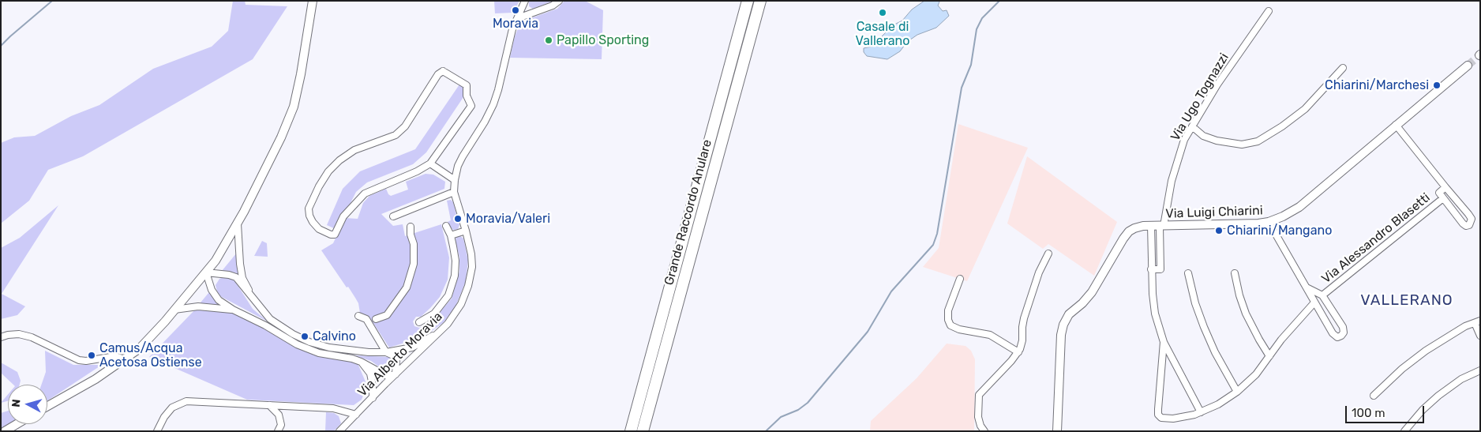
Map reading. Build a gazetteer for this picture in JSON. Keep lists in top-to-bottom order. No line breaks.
{"streets":{"highway":["Grande Raccordo Anulare"],"street":["Via Ugo Tognazzi","Via Luigi Chiarini","Via Alessandro Blasetti","Via Alberto Moravia"]},"crossings":[["Via Ugo Tognazzi","Via Luigi Chiarini"]],"districts":["VALLERANO"],"places":["Moravia","Casale di Vallerano","Papillo Sporting","Chiarini/Marchesi","Moravia/Valeri","Chiarini/Mangano","Calvino","Camus/Acqua Acetosa Ostiense"],"scale_bar":"100 m","north":"left"}
